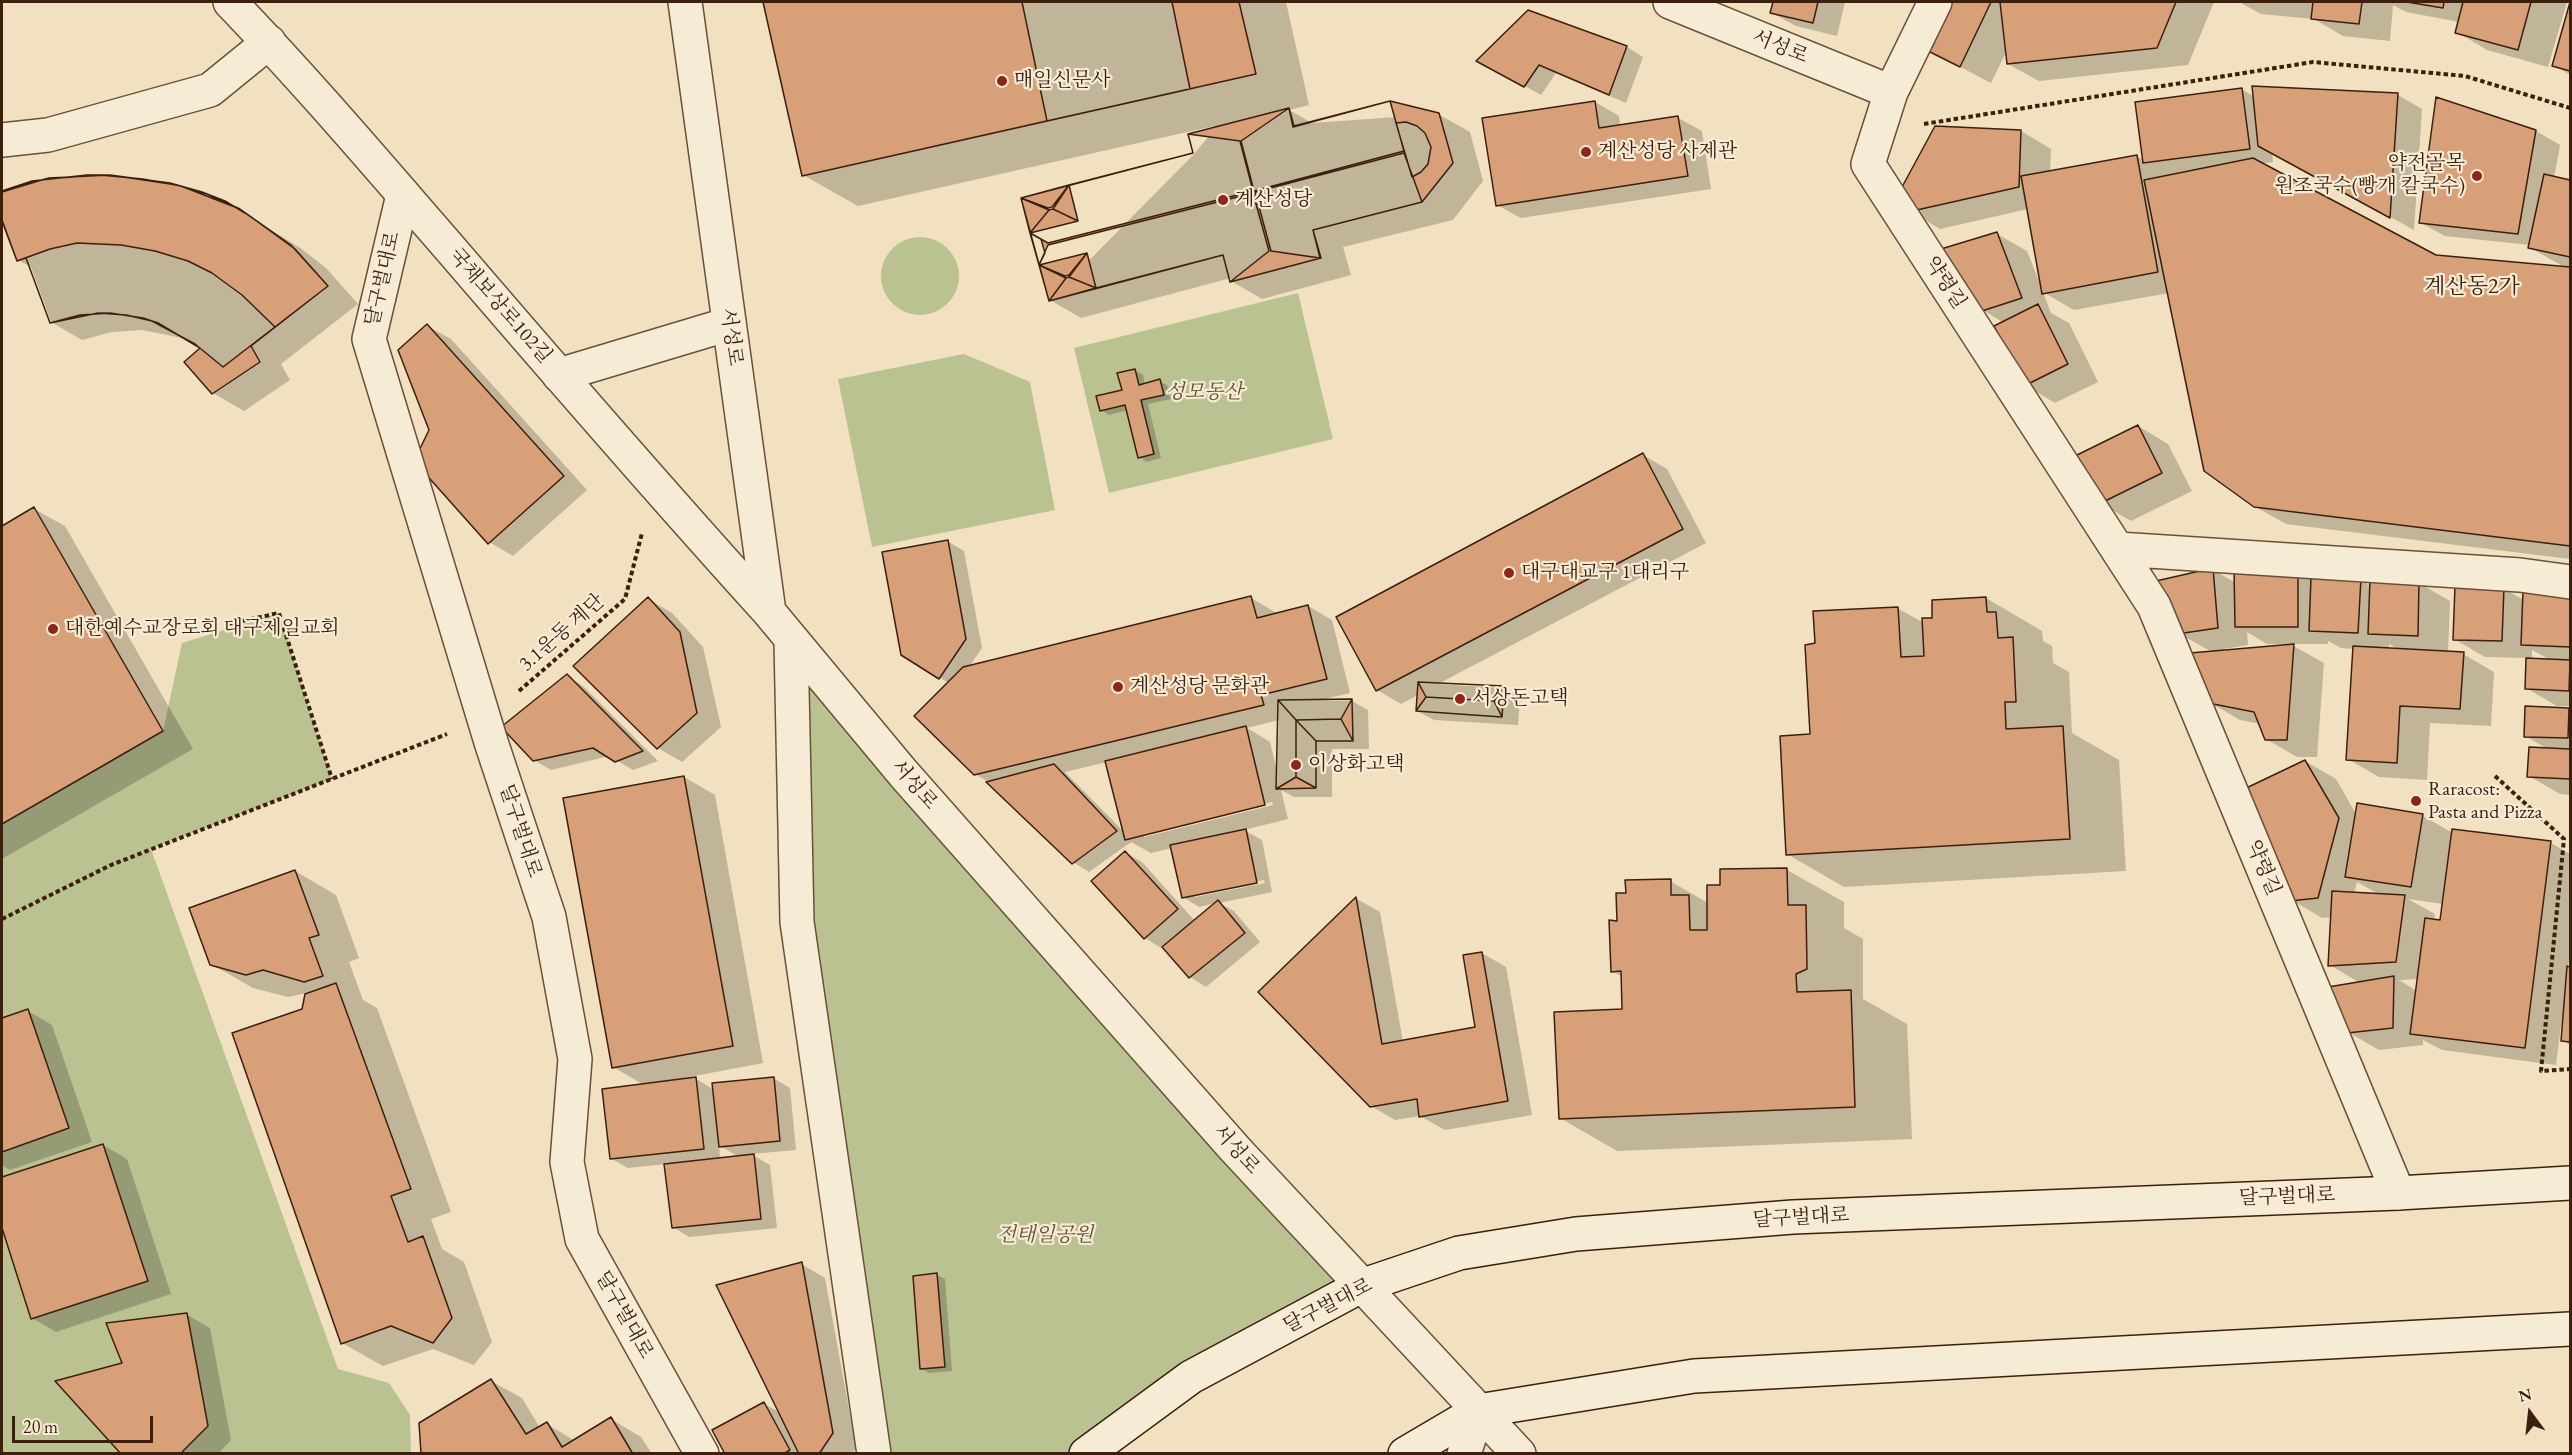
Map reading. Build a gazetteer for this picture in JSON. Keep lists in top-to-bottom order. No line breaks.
{"streets":{"street":["서성로","달구벌대로","약령길","국채보상로102길"],"path":["3.1운동 계단"]},"crossings":[["서성로","달구벌대로"],["서성로","약령길"],["서성로","국채보상로102길"],["달구벌대로","약령길"],["달구벌대로","국채보상로102길"],["달구벌대로","3.1운동 계단"],["국채보상로102길","3.1운동 계단"]],"districts":["계산동2가"],"parks":["성모동산","전태일공원"],"places":["매일신문사","계산성당 사제관","약전골목 원조국수(빵개 칼국수)","계산성당","대구대교구 1대리구","대한예수교장로회 대구제일교회","계산성당 문화관","서상돈고택","이상화고택","Raracost: Pasta and Pizza"],"scale_bar":"20 m","north":"top"}
